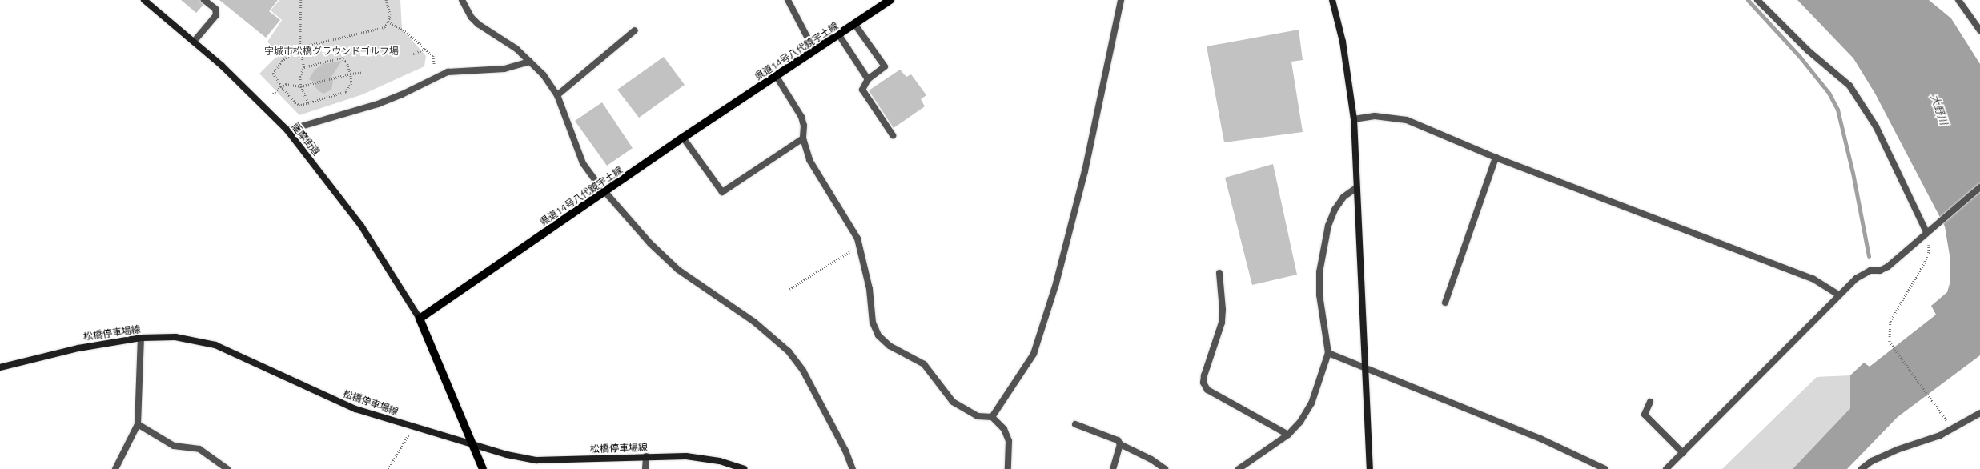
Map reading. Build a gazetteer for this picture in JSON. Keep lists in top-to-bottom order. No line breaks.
{"streets":{"main road":["県道14号八代鏡宇土線"],"street":["薩摩街道","松橋停車場線"]},"crossings":[["県道14号八代鏡宇土線","薩摩街道"]],"water":["大野川"],"parks":["宇城市松橋グラウンドゴルフ場"]}
